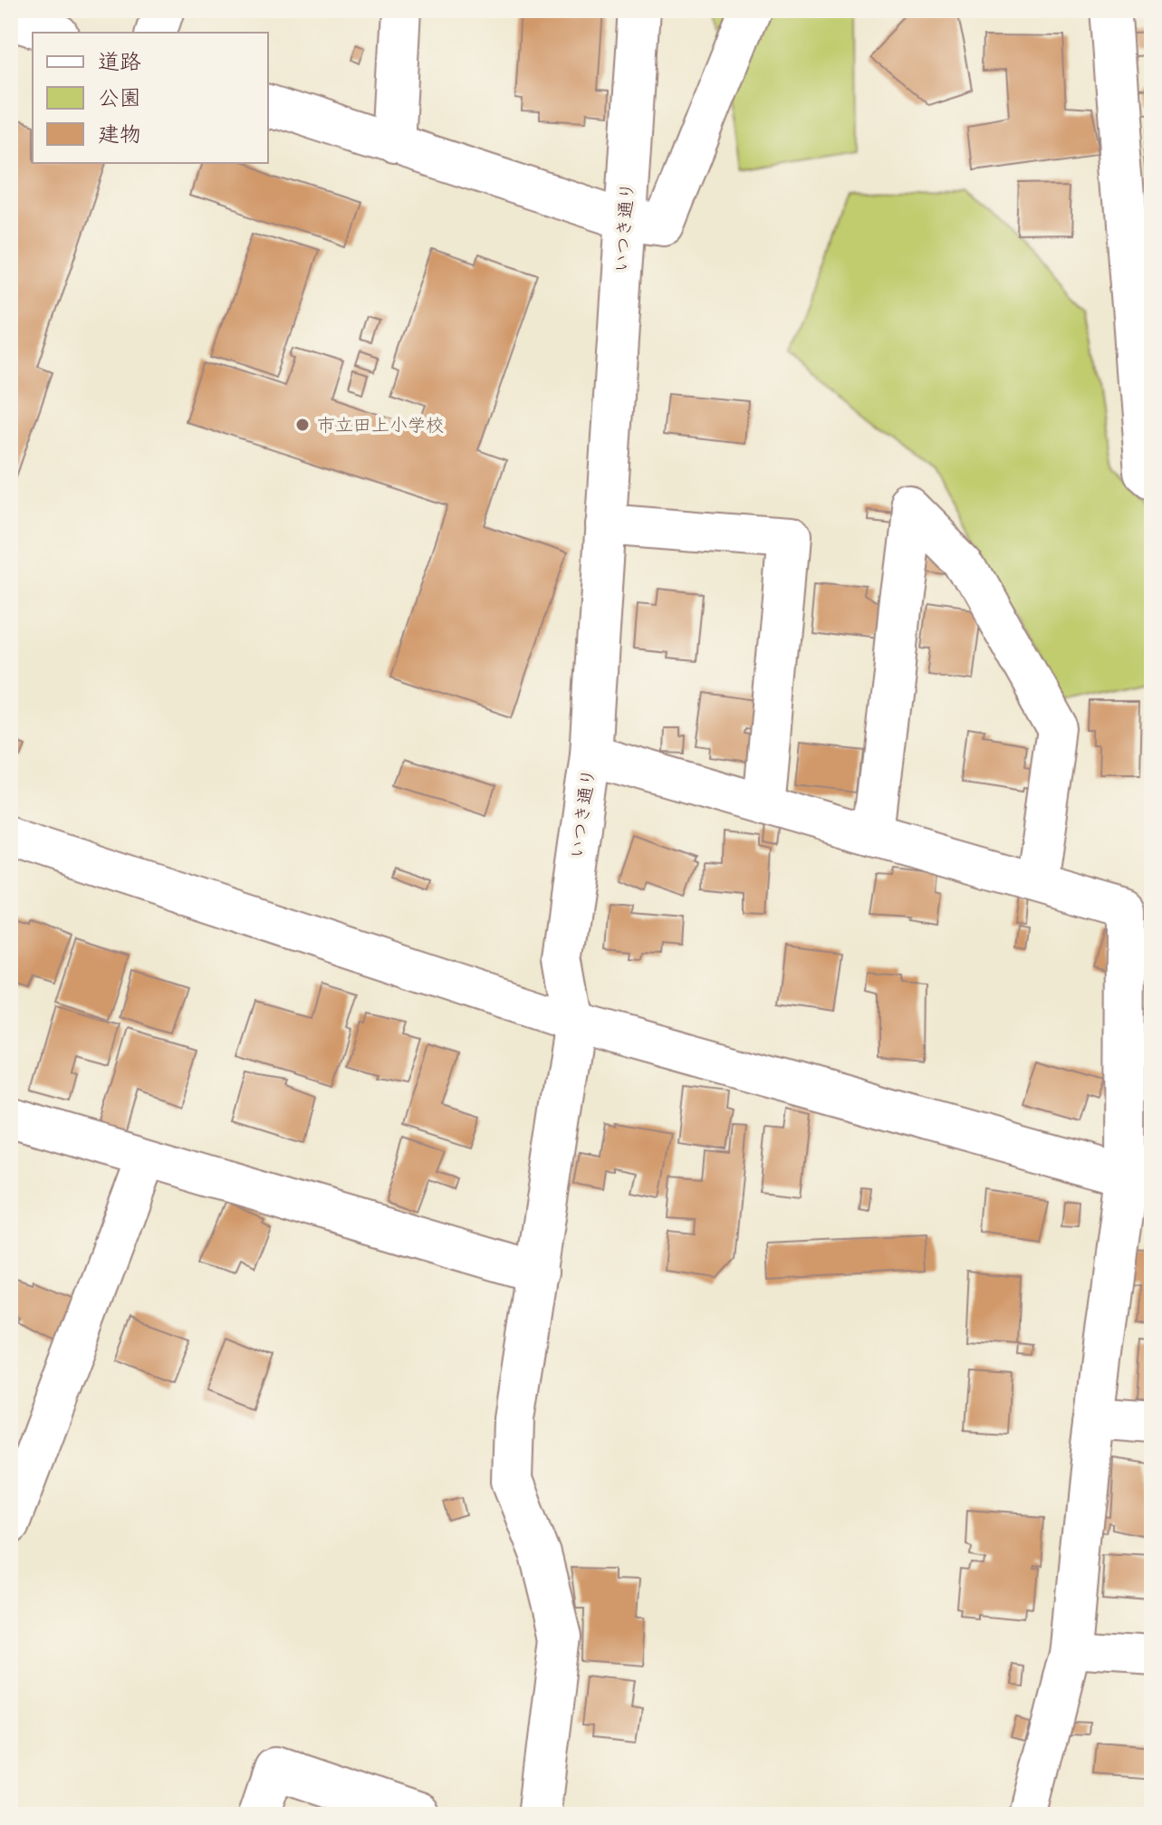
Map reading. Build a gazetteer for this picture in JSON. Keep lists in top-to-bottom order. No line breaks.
{"streets":{"street":["いつき通り"]},"places":["市立田上小学校"],"legend":["道路","公園","建物"]}
